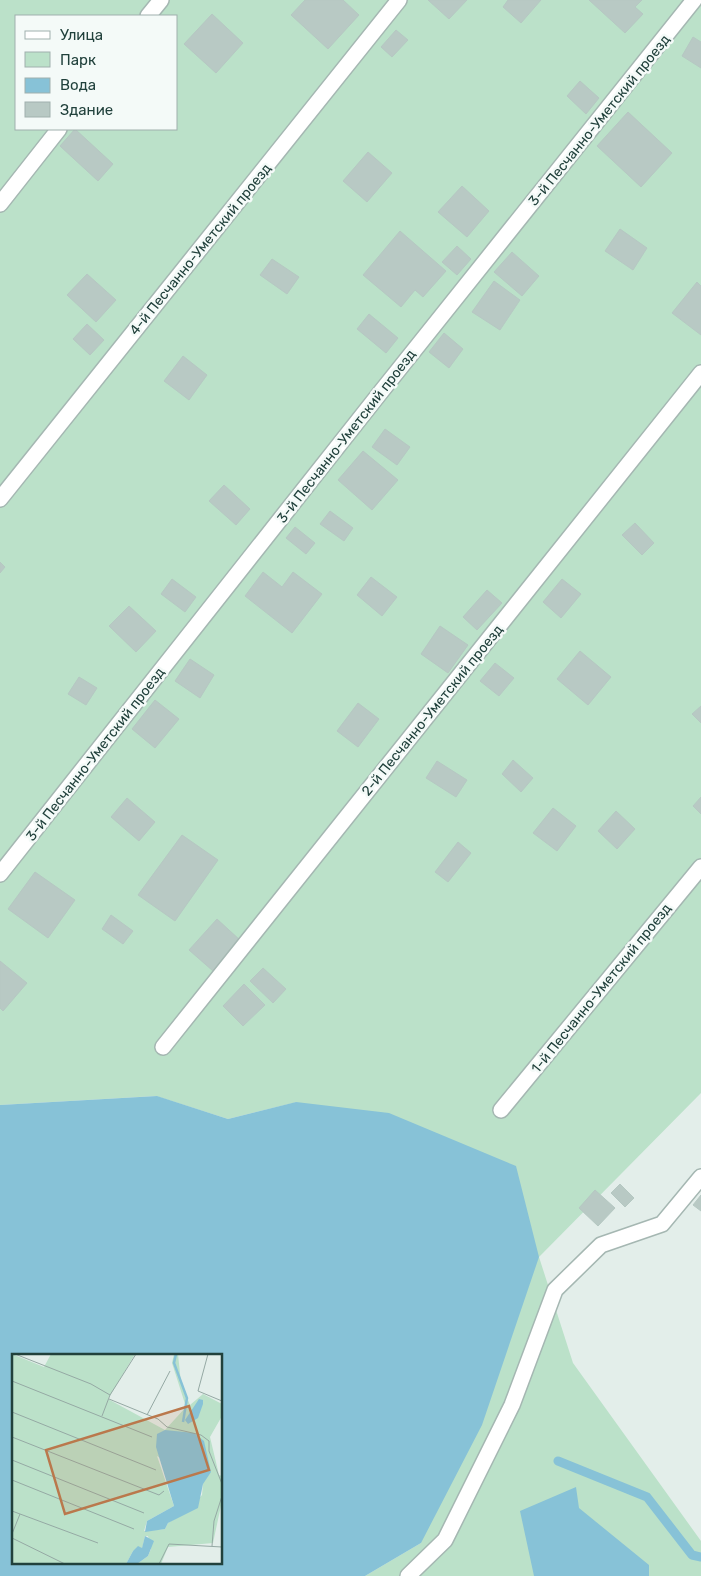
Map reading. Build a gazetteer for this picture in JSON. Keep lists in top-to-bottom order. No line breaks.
{"streets":{"street":["3-й Песчанно-Уметский проезд","4-й Песчанно-Уметский проезд","2-й Песчанно-Уметский проезд","1-й Песчанно-Уметский проезд"]},"legend":["Улица","Парк","Вода","Здание"]}
